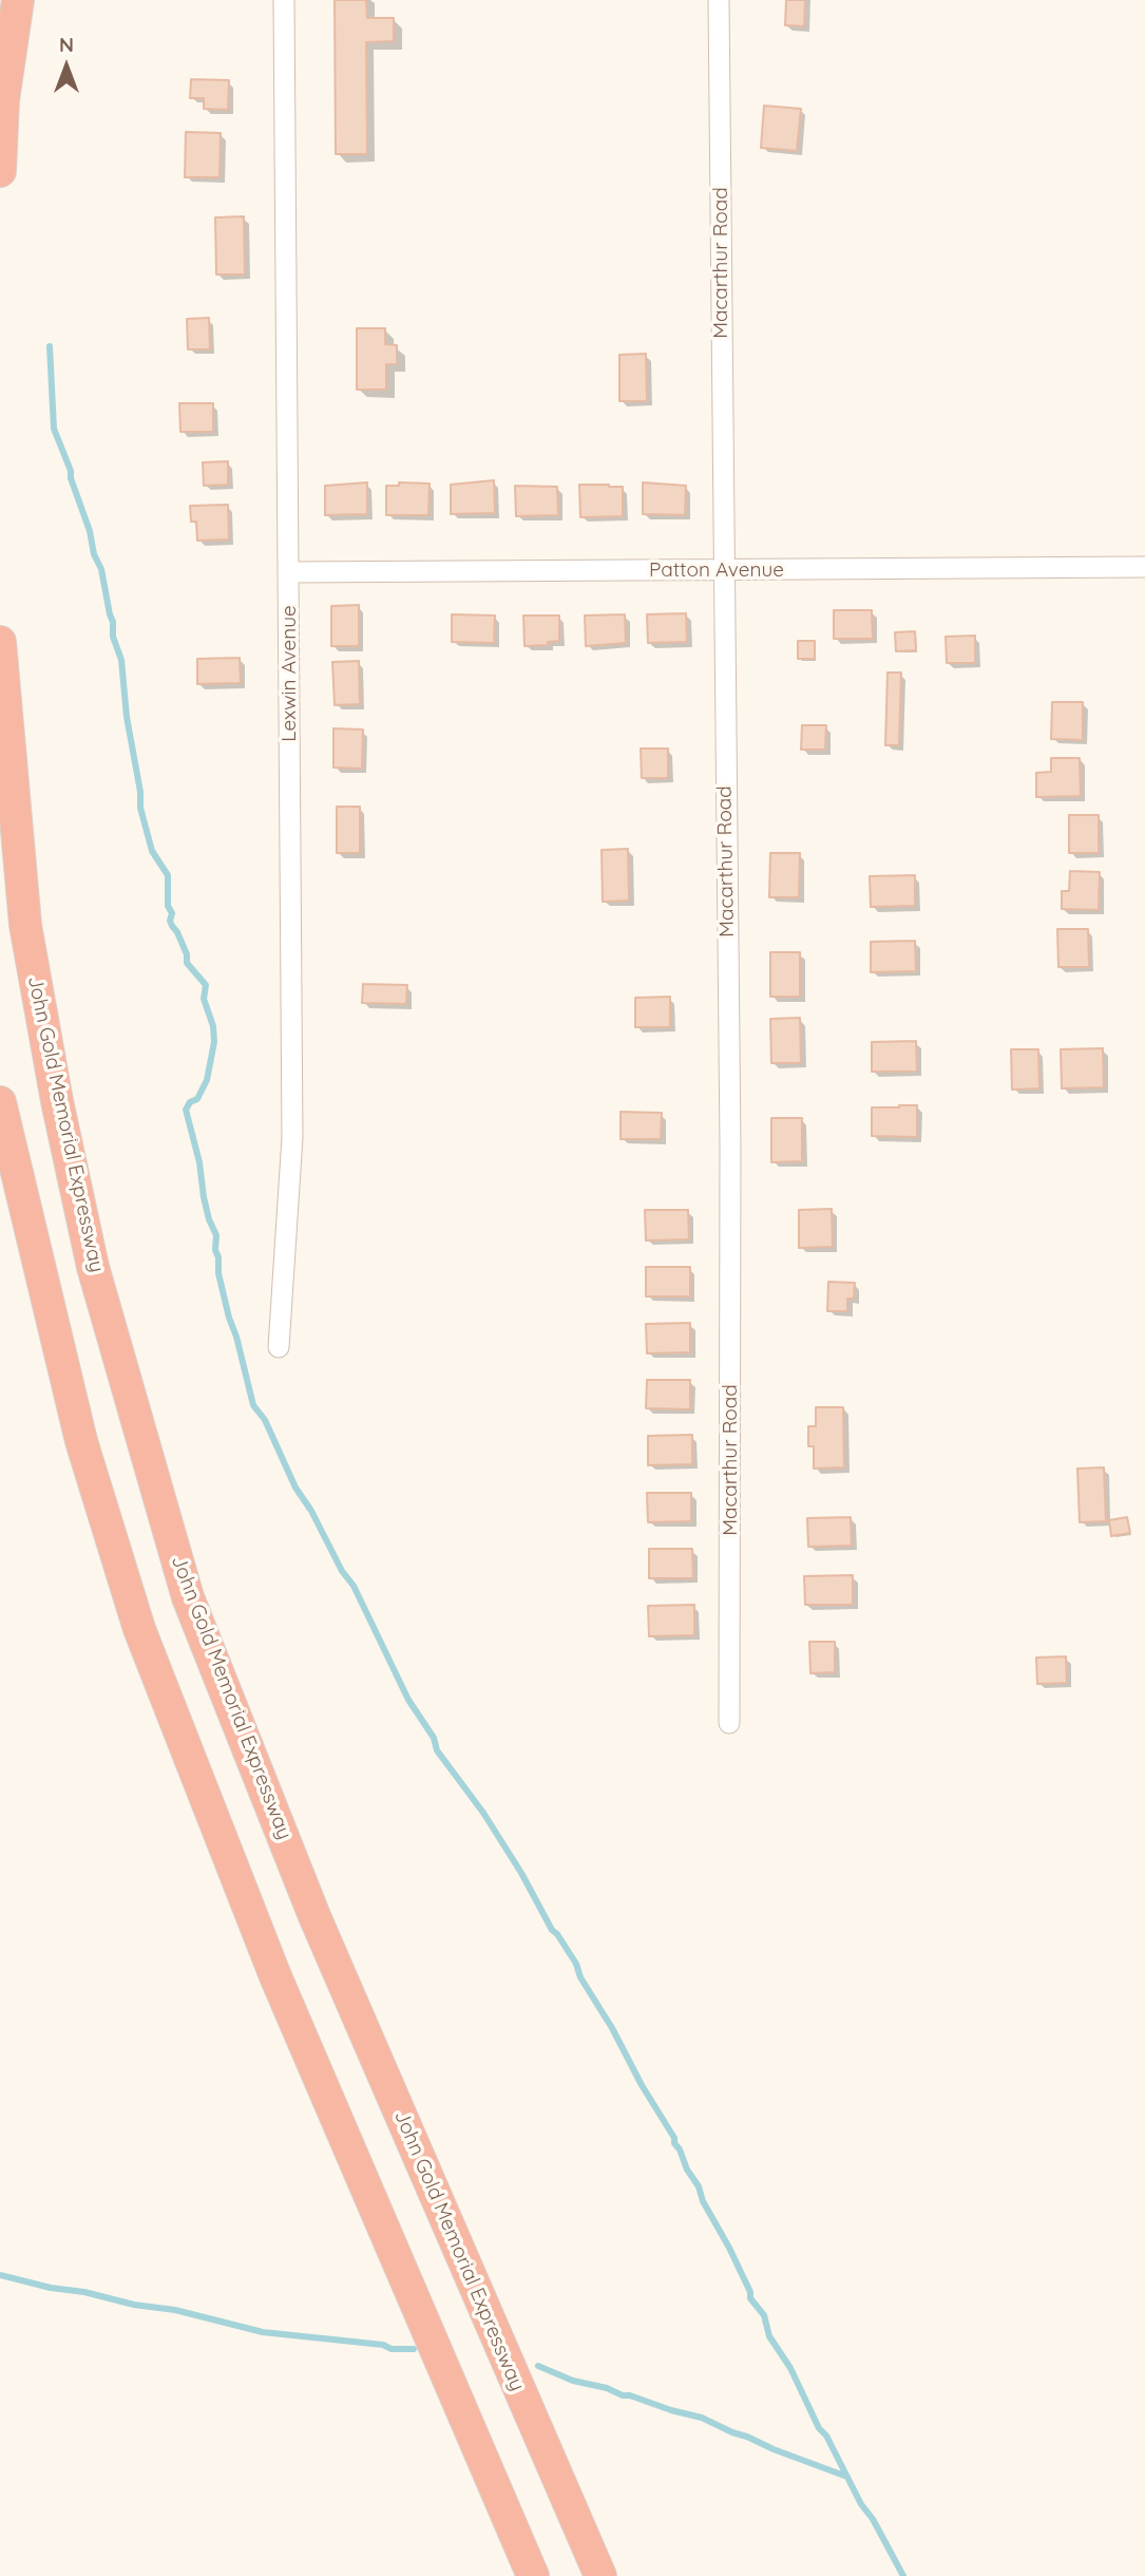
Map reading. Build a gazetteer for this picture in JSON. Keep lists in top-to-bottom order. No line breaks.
{"streets":{"highway":["John Gold Memorial Expressway"],"street":["Macarthur Road","Patton Avenue","Lexwin Avenue"]},"crossings":[["Macarthur Road","Patton Avenue"],["Patton Avenue","Lexwin Avenue"]],"north":"top"}
